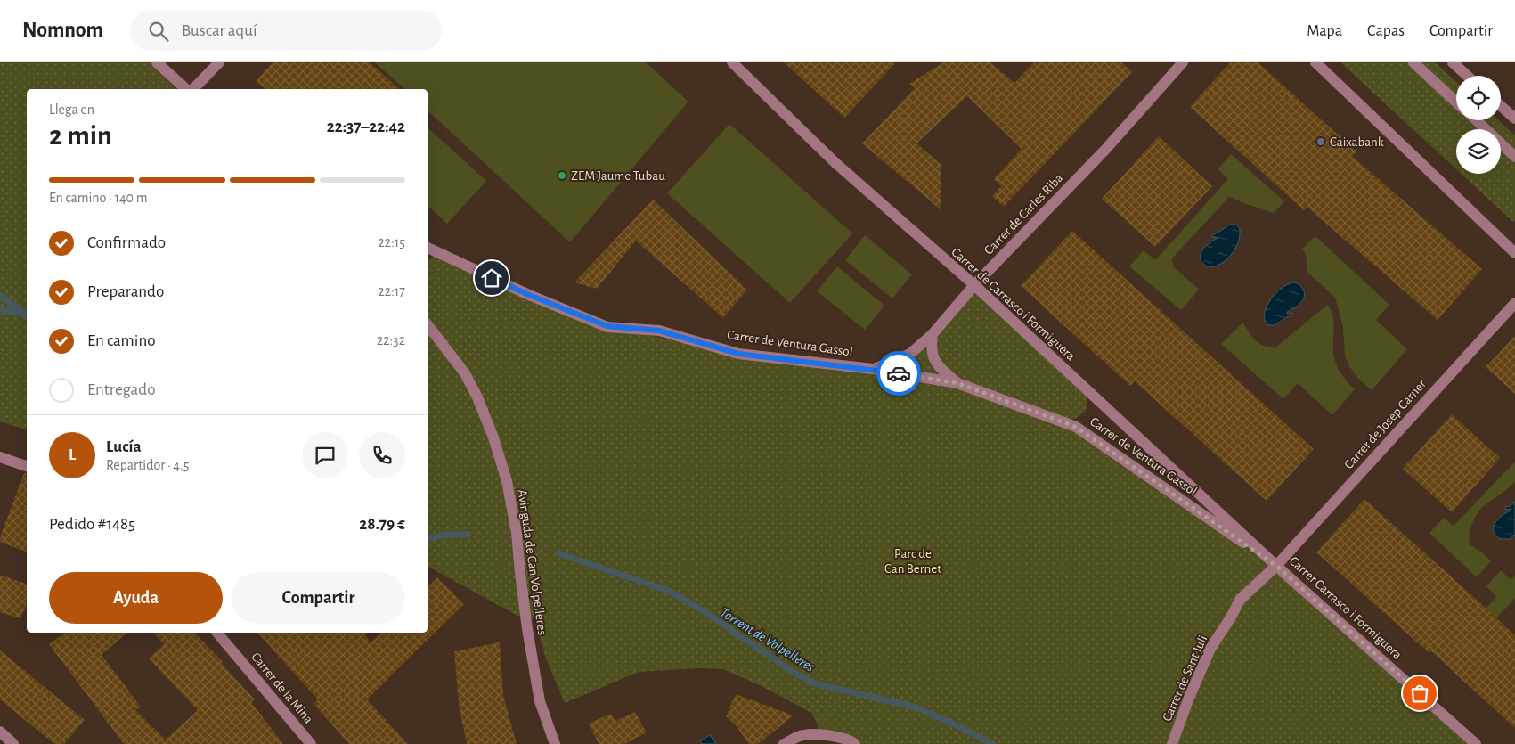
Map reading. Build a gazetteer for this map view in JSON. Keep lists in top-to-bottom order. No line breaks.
{"streets":{"street":["Carrer de Carles Riba","Carrer de Carrasco i Formiguera","Carrer de Ventura Gassol","Carrer de Josep Carner","Avinguda de Can Volpelleres","Carrer Carrasco i Formiguera","Carrer de Sant Juli","Carrer de la Mina"]},"crossings":[["Carrer de Carles Riba","Carrer de Carrasco i Formiguera"],["Carrer de Carles Riba","Carrer de Ventura Gassol"],["Carrer de Carrasco i Formiguera","Carrer de Ventura Gassol"],["Carrer de Carrasco i Formiguera","Carrer de Josep Carner"],["Carrer de Carrasco i Formiguera","Carrer Carrasco i Formiguera"],["Carrer de Carrasco i Formiguera","Carrer de Sant Juli"],["Carrer de Ventura Gassol","Carrer de Josep Carner"],["Carrer de Ventura Gassol","Carrer Carrasco i Formiguera"],["Carrer de Ventura Gassol","Carrer de Sant Juli"],["Carrer de Josep Carner","Carrer Carrasco i Formiguera"],["Carrer de Josep Carner","Carrer de Sant Juli"],["Carrer Carrasco i Formiguera","Carrer de Sant Juli"]],"water":["Torrent de Volpelleres"],"parks":["Parc de Can Bernet"],"places":["Caixabank","ZEM Jaume Tubau"],"page":{"header":"Nomnom","search":"Buscar aquí","nav":["Mapa","Capas","Compartir"],"heading":["2 min","Llega en","22:37–22:42"],"panel":["Lucía","Repartidor · 4.5","Pedido #1485","28.79 €"],"bar":"En camino · 140 m","list":[["Confirmado","22:15"],["Preparando","22:17"],["En camino","22:32"],"Entregado"],"round":"L","buttons":["Ayuda","Compartir"]}}
